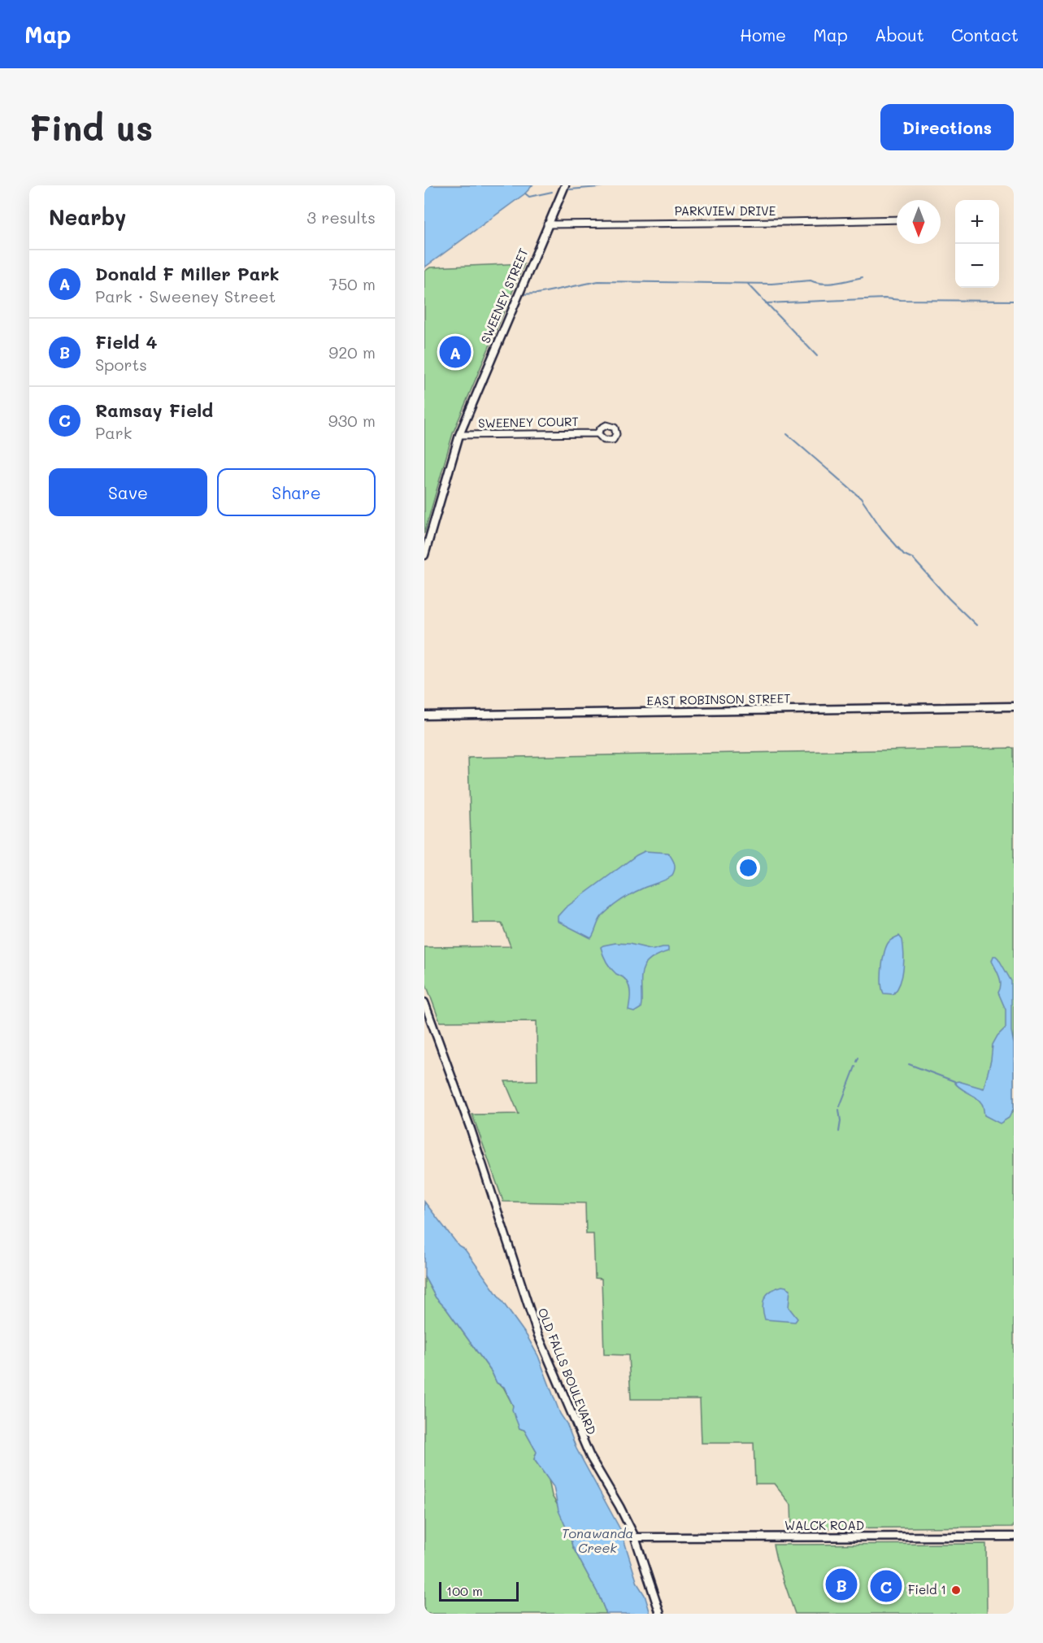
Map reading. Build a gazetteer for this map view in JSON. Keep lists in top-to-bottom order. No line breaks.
{"streets":{"street":["PARKVIEW DRIVE","SWEENEY STREET","SWEENEY COURT","EAST ROBINSON STREET","OLD FALLS BOULEVARD","WALCK ROAD"]},"crossings":[["PARKVIEW DRIVE","SWEENEY STREET"],["SWEENEY STREET","SWEENEY COURT"],["OLD FALLS BOULEVARD","WALCK ROAD"]],"water":["Tonawanda Creek"],"places":["Field 1"],"scale_bar":"100 m","north":"bottom","page":{"header":"Map","nav":["Home","Map","About","Contact"],"buttons":["Directions",["Save","Share"]],"title":"Find us","heading":["Nearby","3 results"],"map_buttons":["+","−"],"list":[{"mark":"A","name":"Donald F Miller Park","note":"Park · Sweeney Street","value":"750 m"},{"mark":"B","name":"Field 4","note":"Sports","value":"920 m"},{"mark":"C","name":"Ramsay Field","note":"Park","value":"930 m"}],"pins":["A","B","C"],"scale":"100 m"}}
